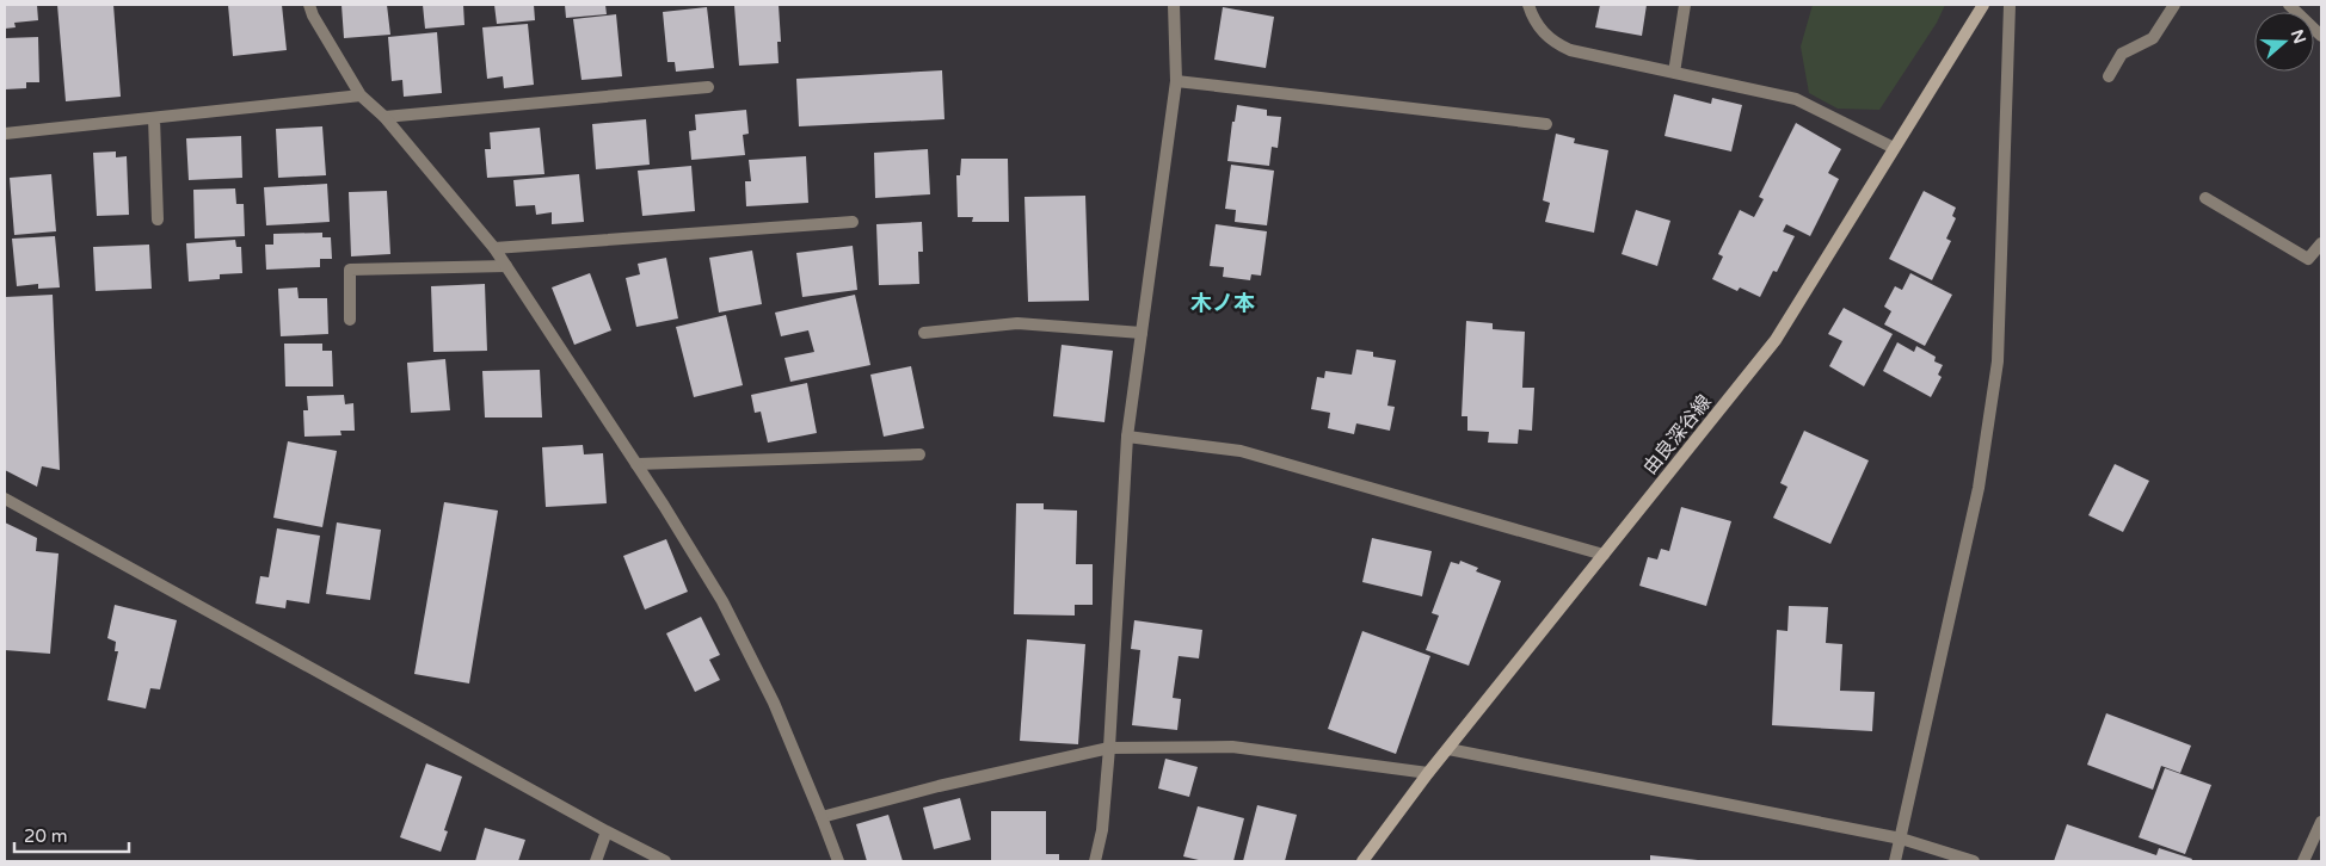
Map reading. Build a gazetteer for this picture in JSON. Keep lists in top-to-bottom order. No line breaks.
{"streets":{"main road":["由良深谷線"]},"districts":["木ノ本"],"scale_bar":"20 m","north":"right"}
